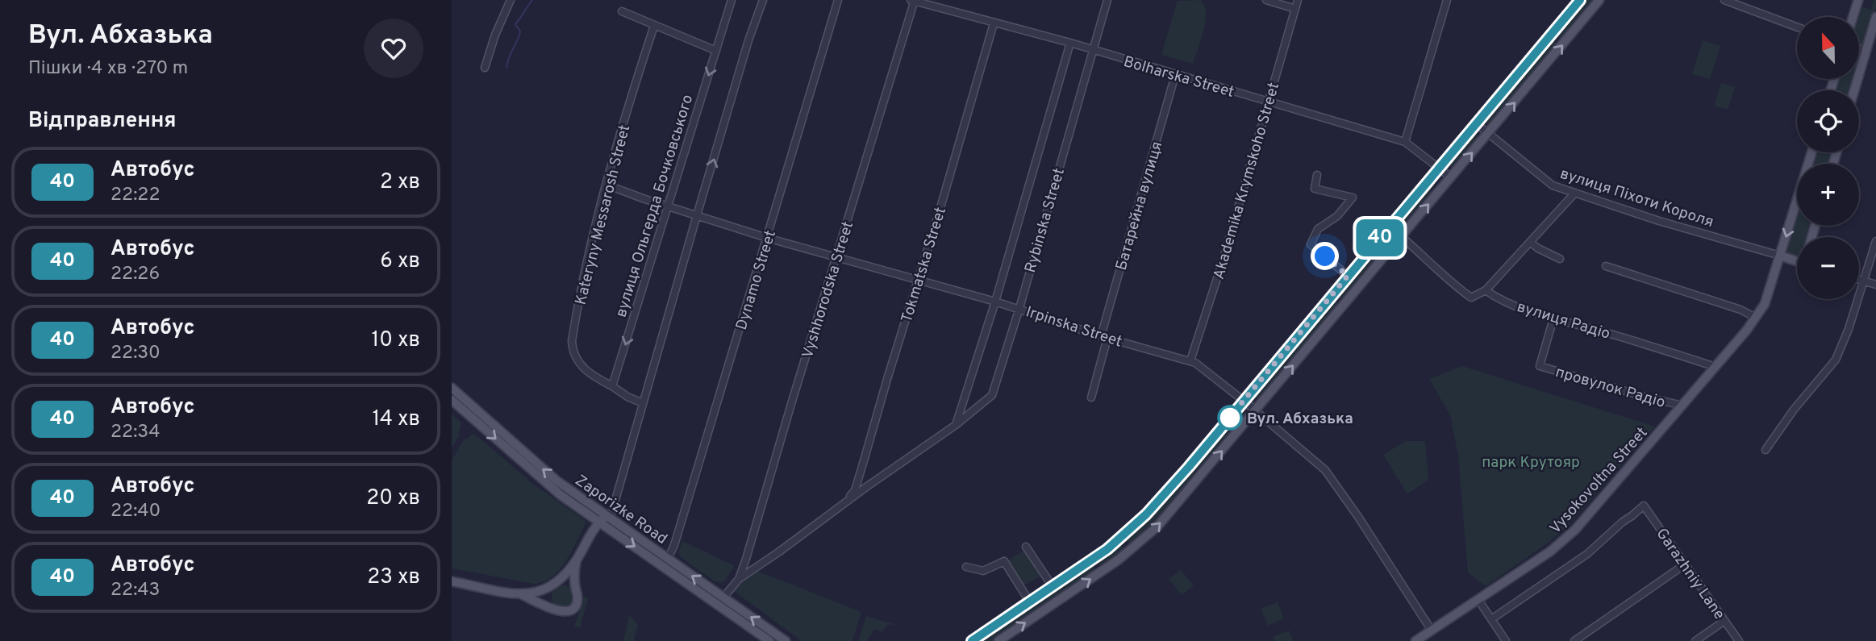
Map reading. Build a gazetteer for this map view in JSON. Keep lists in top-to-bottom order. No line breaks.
{"streets":{"main road":["вулиця Піхоти Короля","Vysokovoltna Street","Zaporizke Road"],"street":["Bolharska Street","Akademika Krymskoho Street","вулиця Ольгерда Бочковського","Батарейна вулиця","Kateryny Messarosh Street","Rybinska Street","Tokmatska Street","Dynamo Street","Vyshhorodska Street","вулиця Радіо","Irpinska Street","провулок Радіо","Garazhniy Lane"]},"crossings":[["Bolharska Street","Akademika Krymskoho Street"],["Bolharska Street","Батарейна вулиця"],["Bolharska Street","Rybinska Street"],["Bolharska Street","Tokmatska Street"],["Bolharska Street","Vyshhorodska Street"],["Akademika Krymskoho Street","Irpinska Street"],["вулиця Піхоти Короля","Vysokovoltna Street"],["вулиця Ольгерда Бочковського","Kateryny Messarosh Street"],["вулиця Ольгерда Бочковського","Irpinska Street"],["Батарейна вулиця","Irpinska Street"],["Kateryny Messarosh Street","Irpinska Street"],["Rybinska Street","Tokmatska Street"],["Rybinska Street","Vyshhorodska Street"],["Rybinska Street","Irpinska Street"],["Tokmatska Street","Irpinska Street"],["Dynamo Street","Irpinska Street"],["Dynamo Street","Zaporizke Road"],["Vyshhorodska Street","Irpinska Street"],["вулиця Радіо","провулок Радіо"],["вулиця Радіо","Vysokovoltna Street"],["Irpinska Street","Vysokovoltna Street"],["провулок Радіо","Vysokovoltna Street"]],"parks":["парк Крутояр"],"places":["Вул. Абхазька"],"lines":["bus line 40"],"north":"top","page":{"heading":[["Вул. Абхазька","Пішки · 4 хв · 270 m"],"Відправлення"],"on_map":"40","map_buttons":["+","−"],"list":[{"mark":"40","name":"Автобус","note":"22:22","value":"2 хв"},{"mark":"40","name":"Автобус","note":"22:26","value":"6 хв"},{"mark":"40","name":"Автобус","note":"22:30","value":"10 хв"},{"mark":"40","name":"Автобус","note":"22:34","value":"14 хв"},{"mark":"40","name":"Автобус","note":"22:40","value":"20 хв"},{"mark":"40","name":"Автобус","note":"22:43","value":"23 хв"}]}}
